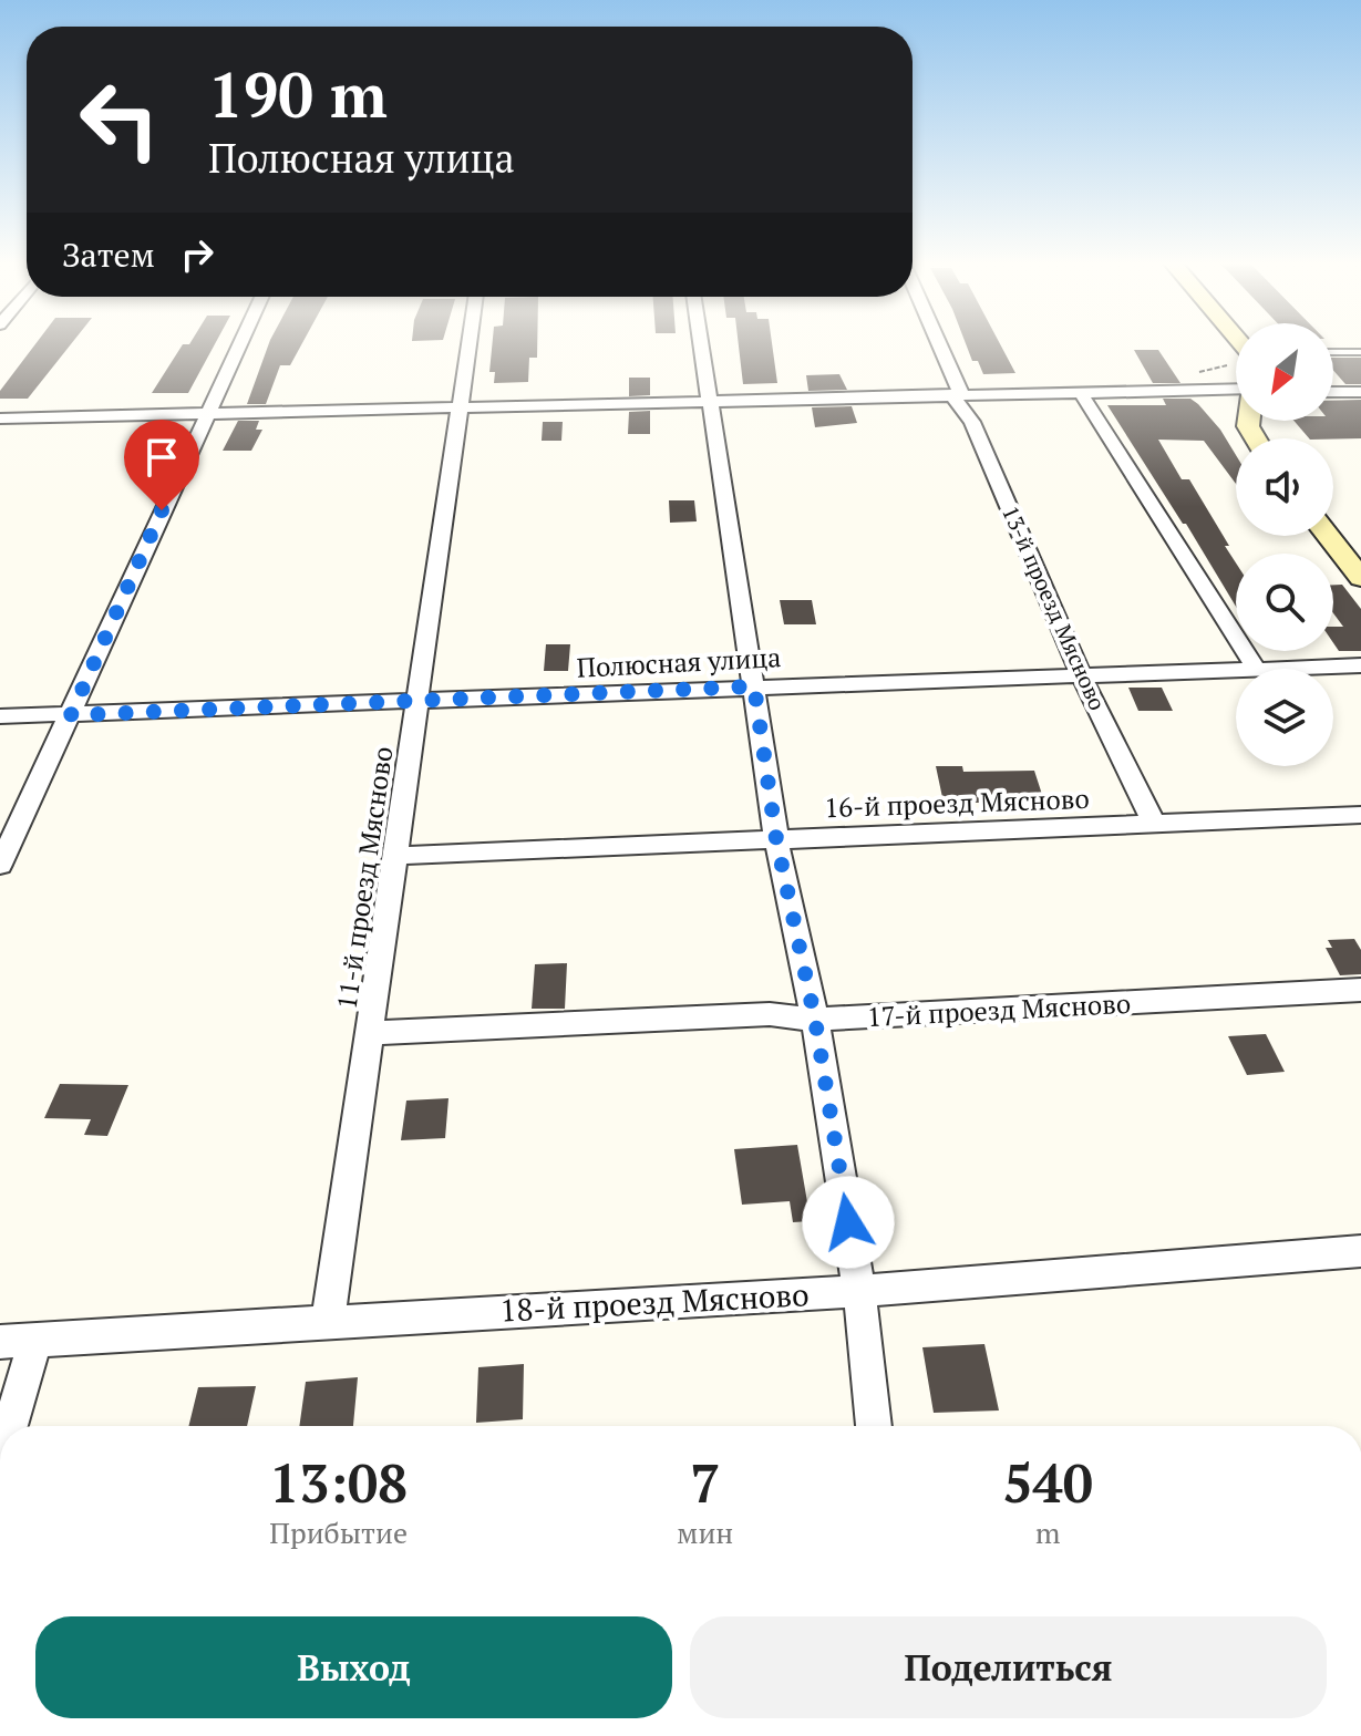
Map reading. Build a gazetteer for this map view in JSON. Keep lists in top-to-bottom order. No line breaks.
{"streets":{"street":["13-й проезд Мясново","Полюсная улица","16-й проезд Мясново","11-й проезд Мясново","17-й проезд Мясново","18-й проезд Мясново"]},"crossings":[["13-й проезд Мясново","Полюсная улица"],["13-й проезд Мясново","16-й проезд Мясново"],["Полюсная улица","11-й проезд Мясново"],["16-й проезд Мясново","11-й проезд Мясново"],["11-й проезд Мясново","17-й проезд Мясново"],["11-й проезд Мясново","18-й проезд Мясново"]],"north":"bottom left","page":{"turn":["190 m","Полюсная улица"],"then":"Затем","eta":["13:08","Прибытие","7","мин","540","m"],"buttons":["Выход","Поделиться"]}}
